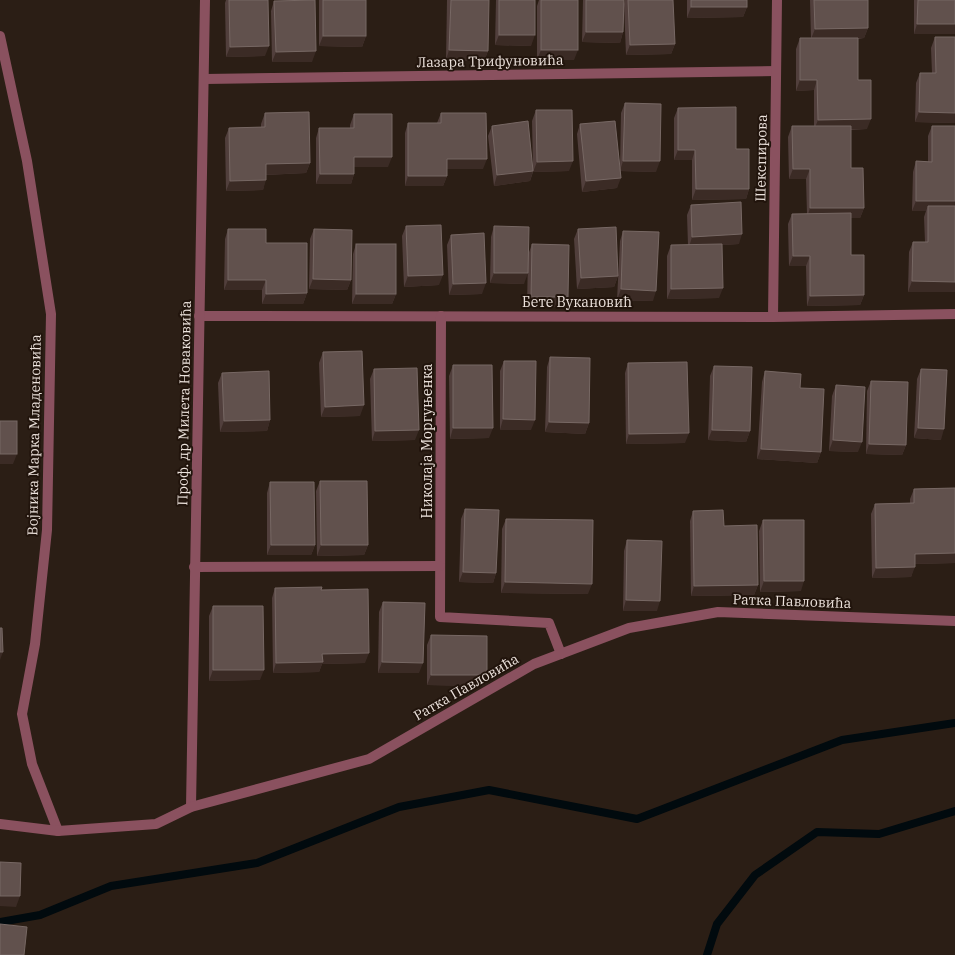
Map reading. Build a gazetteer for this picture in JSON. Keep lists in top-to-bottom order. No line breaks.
{"streets":{"street":["Лазара Трифуновића","Шекспирова","Бете Вукановић","Проф. др Милета Новаковића","Војника Марка Младеновића","Николаја Моргуњенка","Ратка Павловића"]},"crossings":[["Лазара Трифуновића","Шекспирова"],["Лазара Трифуновића","Проф. др Милета Новаковића"],["Шекспирова","Бете Вукановић"],["Бете Вукановић","Проф. др Милета Новаковића"],["Бете Вукановић","Николаја Моргуњенка"],["Проф. др Милета Новаковића","Ратка Павловића"],["Војника Марка Младеновића","Ратка Павловића"],["Николаја Моргуњенка","Ратка Павловића"]]}
